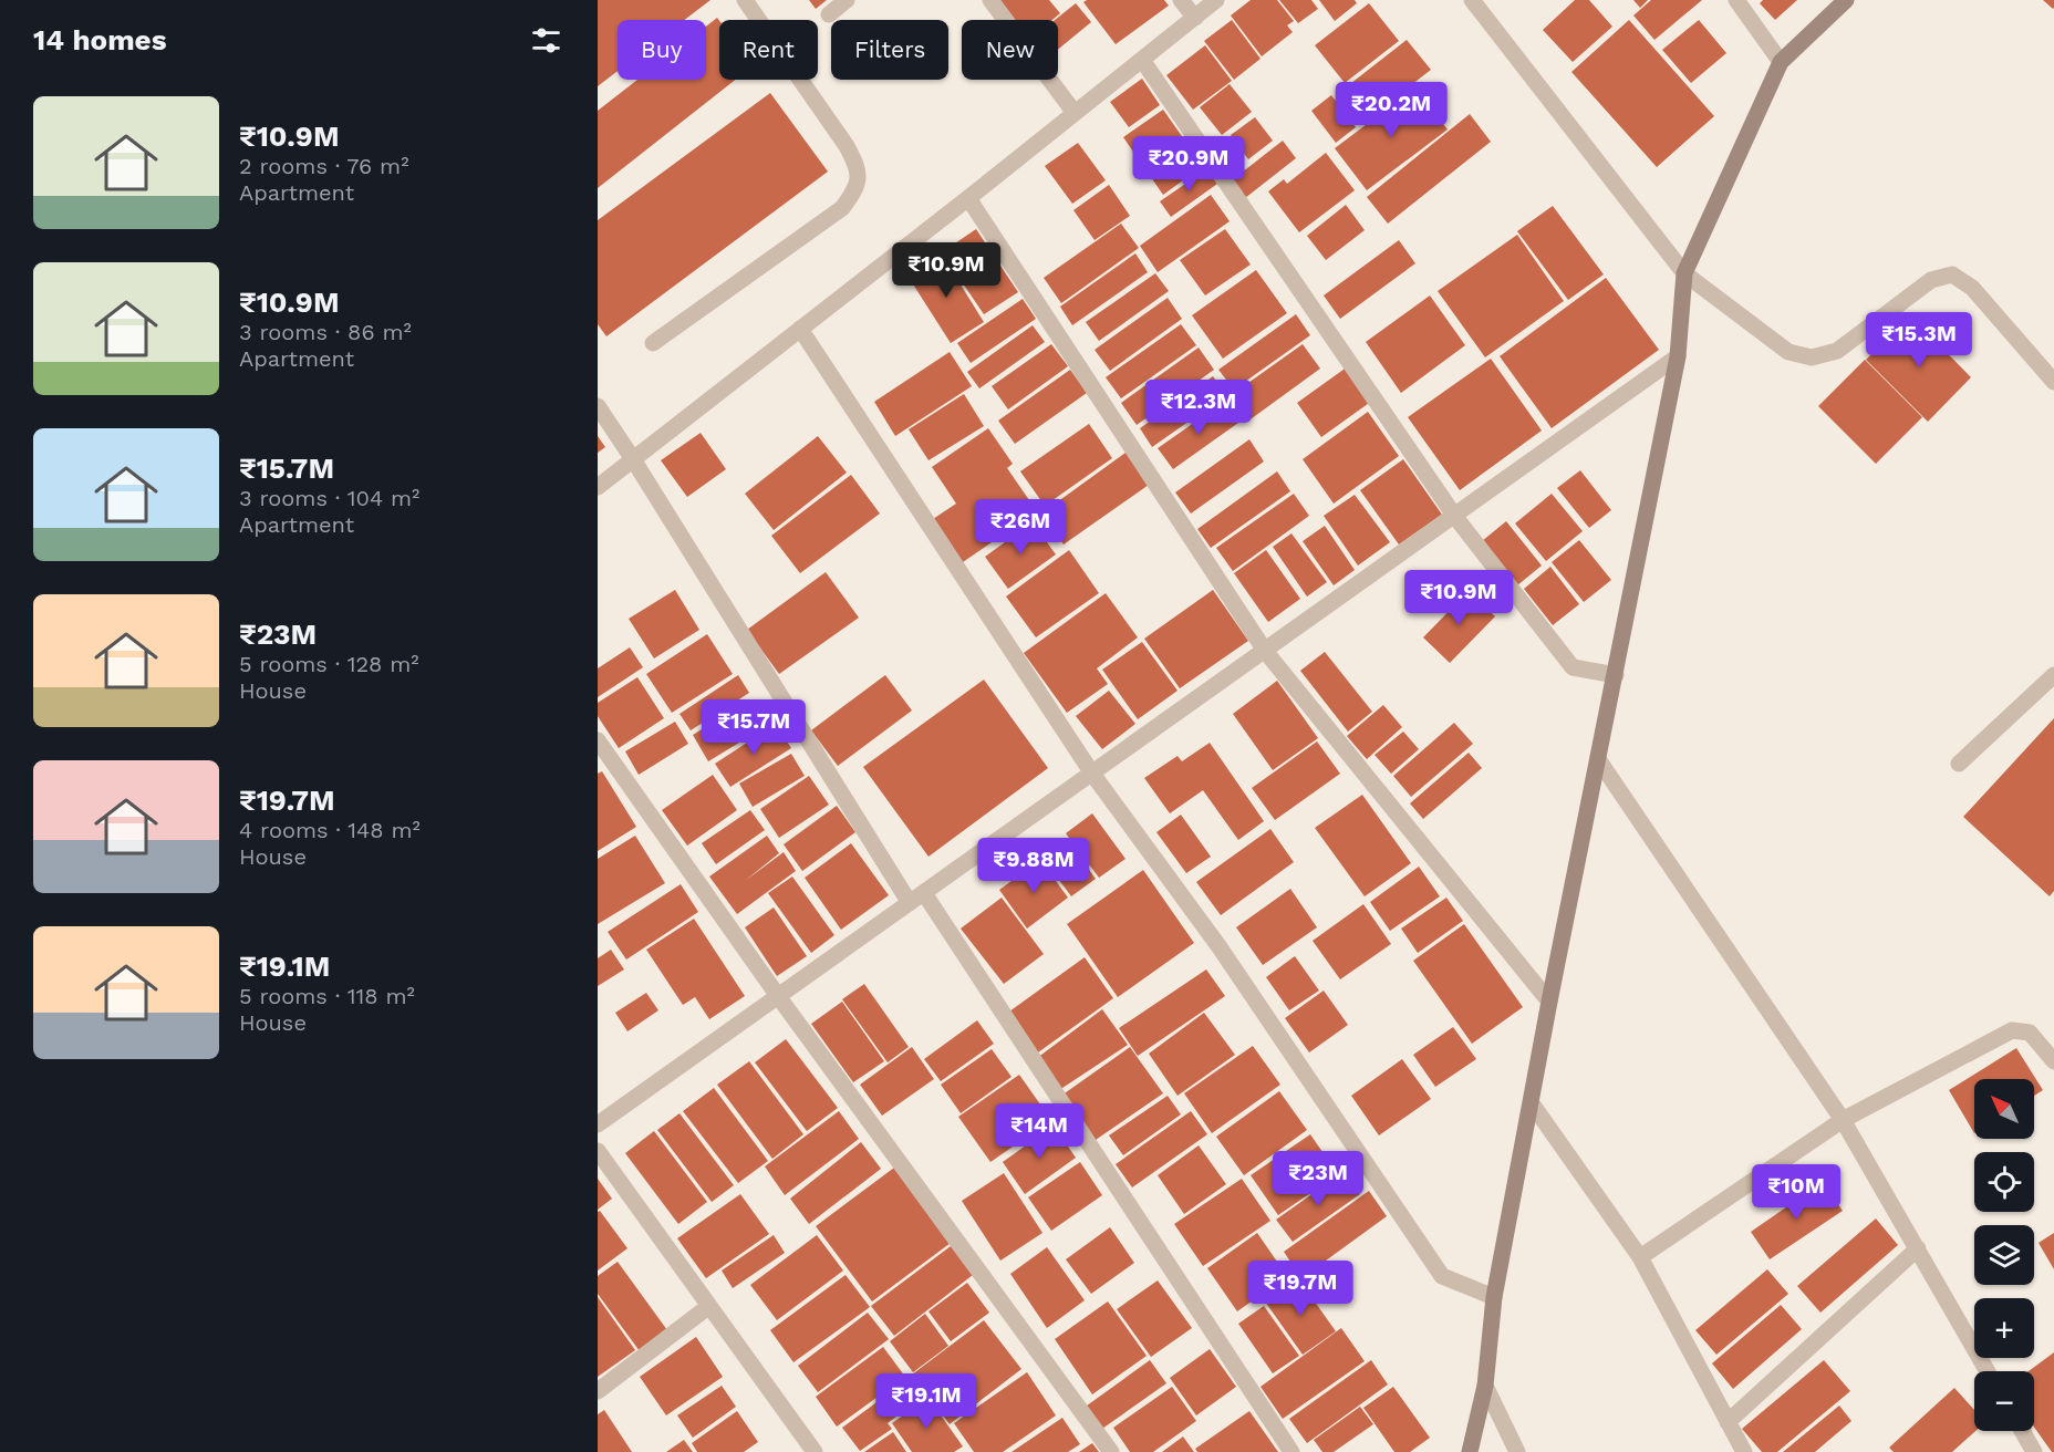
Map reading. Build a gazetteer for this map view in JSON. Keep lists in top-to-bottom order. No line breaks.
{"north":"top left","page":{"heading":"14 homes","chip":["Buy","Rent","Filters","New"],"list":[{"name":"₹10.9M","note":"2 rooms · 76 m² · Apartment"},{"name":"₹10.9M","note":"3 rooms · 86 m² · Apartment"},{"name":"₹15.7M","note":"3 rooms · 104 m² · Apartment"},{"name":"₹23M","note":"5 rooms · 128 m² · House"},{"name":"₹19.7M","note":"4 rooms · 148 m² · House"},{"name":"₹19.1M","note":"5 rooms · 118 m² · House"}],"price":["₹20.2M","₹20.9M","₹10.9M","₹15.3M","₹12.3M","₹26M","₹10.9M","₹15.7M","₹9.88M","₹14M","₹23M","₹10M","₹19.7M","₹19.1M"],"map_buttons":["+","−"]}}
